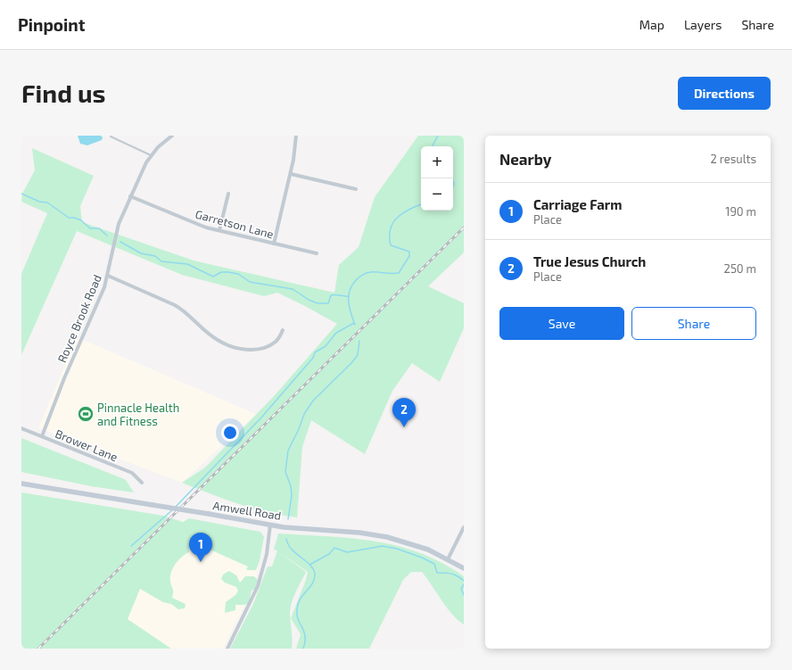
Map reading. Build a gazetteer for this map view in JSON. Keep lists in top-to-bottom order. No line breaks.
{"streets":{"main road":["Amwell Road"],"street":["Garretson Lane","Royce Brook Road","Brower Lane"]},"crossings":[["Garretson Lane","Royce Brook Road"],["Royce Brook Road","Brower Lane"]],"places":{"sports":["Pinnacle Health and Fitness"]},"page":{"header":"Pinpoint","nav":["Map","Layers","Share"],"buttons":["Directions",["Save","Share"]],"title":"Find us","heading":["Nearby","2 results"],"map_buttons":["+","−"],"list":[{"mark":"1","name":"Carriage Farm","note":"Place","value":"190 m"},{"mark":"2","name":"True Jesus Church","note":"Place","value":"250 m"}],"pins":["2","1"]}}
